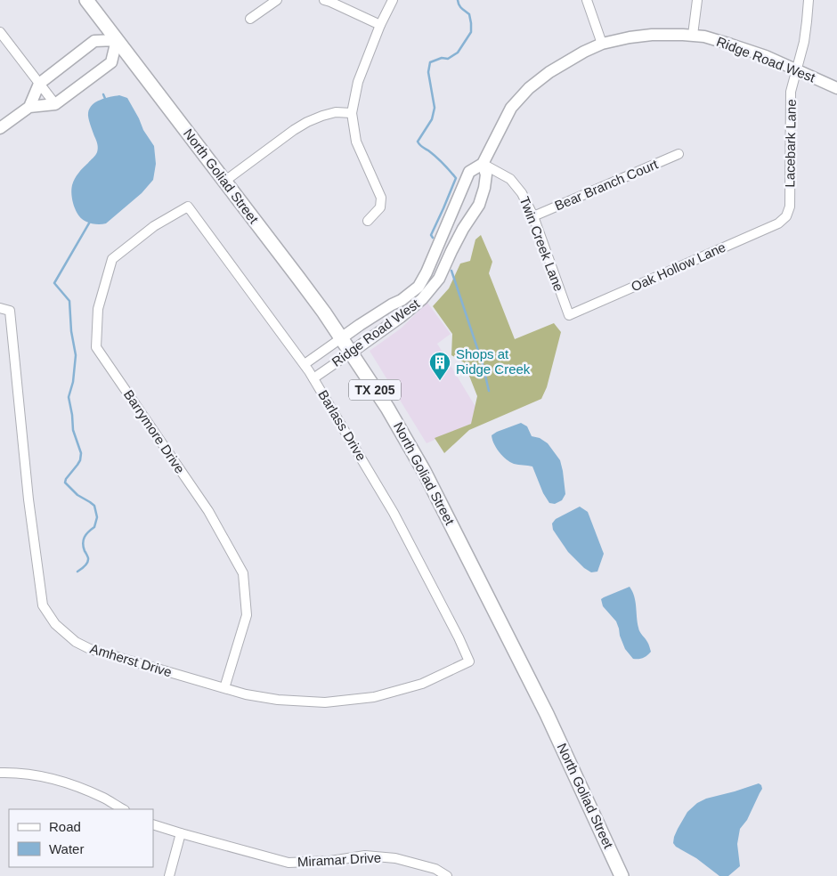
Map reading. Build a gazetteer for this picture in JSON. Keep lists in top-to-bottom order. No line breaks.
{"streets":{"main road":["North Goliad Street","TX 205"],"street":["Ridge Road West","Lacebark Lane","Bear Branch Court","Twin Creek Lane","Oak Hollow Lane","Barlass Drive","Barrymore Drive","Amherst Drive","Miramar Drive"]},"crossings":[["Ridge Road West","Lacebark Lane"],["Ridge Road West","North Goliad Street"],["Ridge Road West","Twin Creek Lane"],["Ridge Road West","Barlass Drive"],["Lacebark Lane","Oak Hollow Lane"],["Bear Branch Court","Twin Creek Lane"],["Twin Creek Lane","Oak Hollow Lane"],["Barlass Drive","Barrymore Drive"],["Barlass Drive","Amherst Drive"],["Barrymore Drive","Amherst Drive"]],"places":{"building":["Shops at Ridge Creek"]},"legend":["Road","Water"]}
